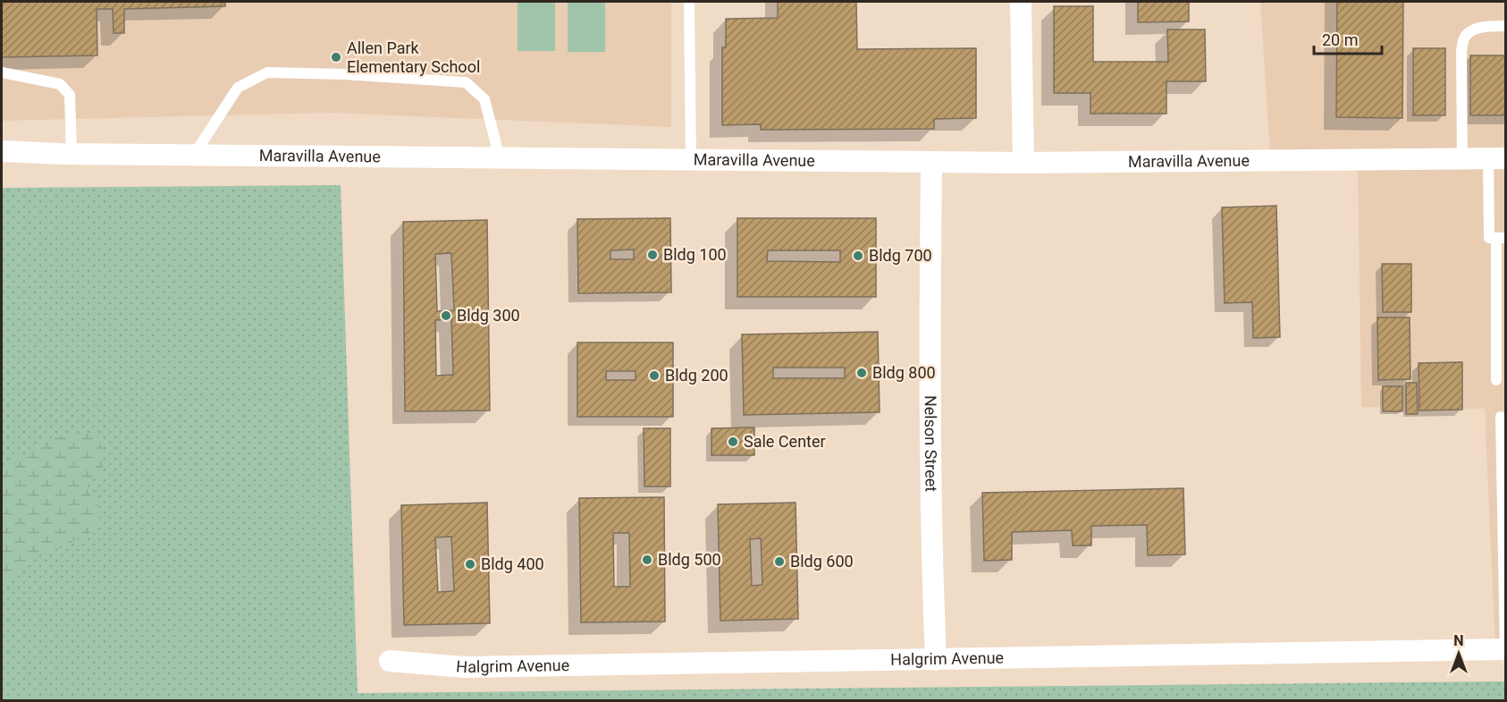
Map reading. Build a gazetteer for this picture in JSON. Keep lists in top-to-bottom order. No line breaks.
{"streets":{"street":["Maravilla Avenue","Nelson Street","Halgrim Avenue"]},"crossings":[["Maravilla Avenue","Nelson Street"],["Nelson Street","Halgrim Avenue"]],"places":["Allen Park Elementary School","Bldg 100","Bldg 700","Bldg 300","Bldg 800","Bldg 200","Sale Center","Bldg 500","Bldg 600","Bldg 400"],"scale_bar":"20 m","north":"top"}
